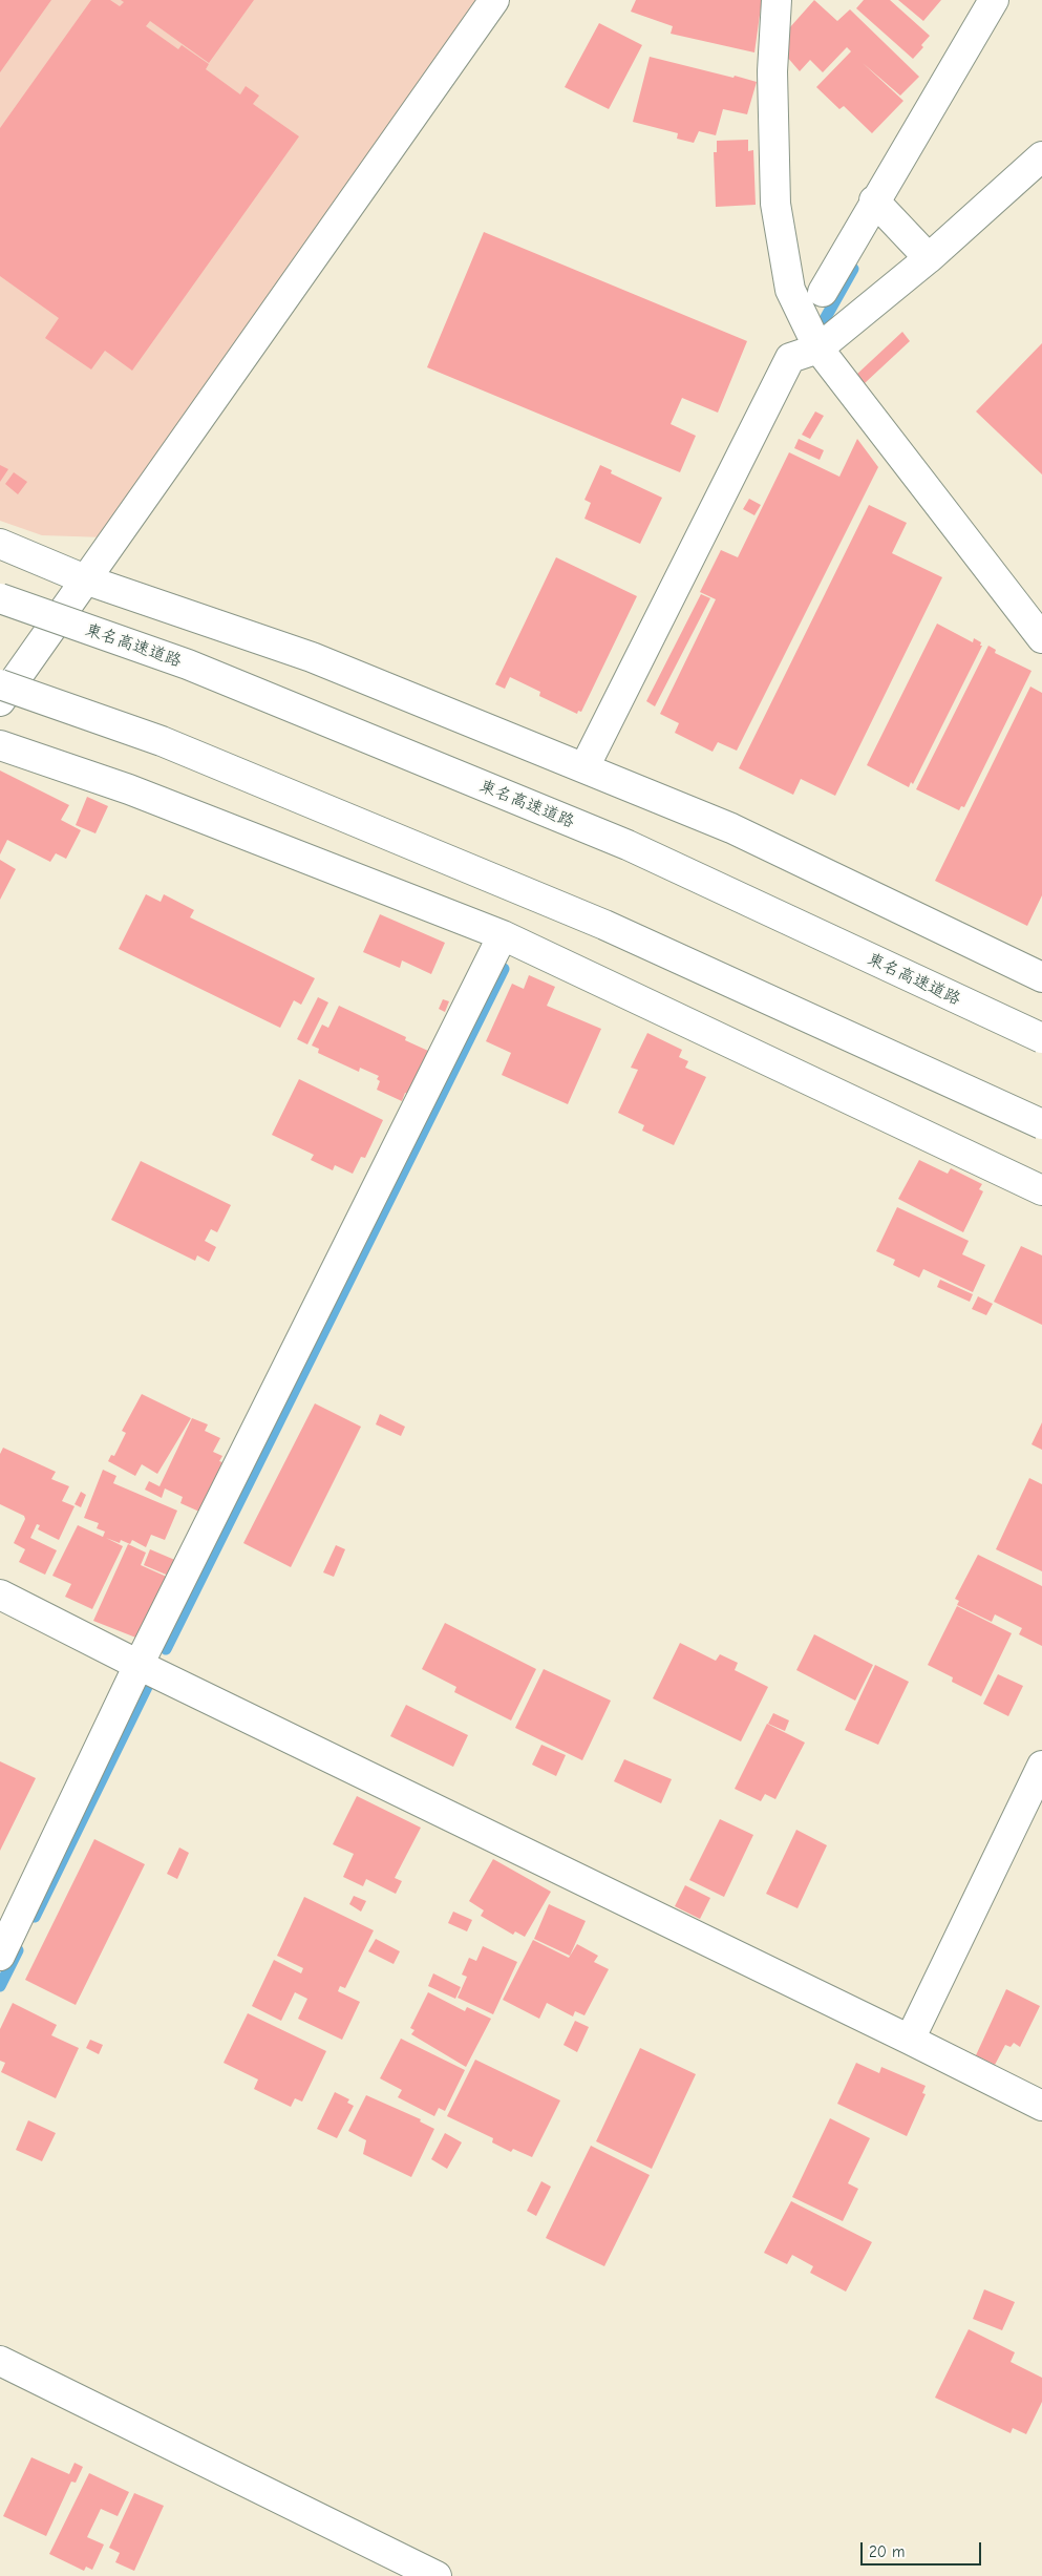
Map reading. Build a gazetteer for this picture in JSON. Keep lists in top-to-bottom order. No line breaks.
{"streets":{"main road":["東名高速道路"]},"scale_bar":"20 m"}
